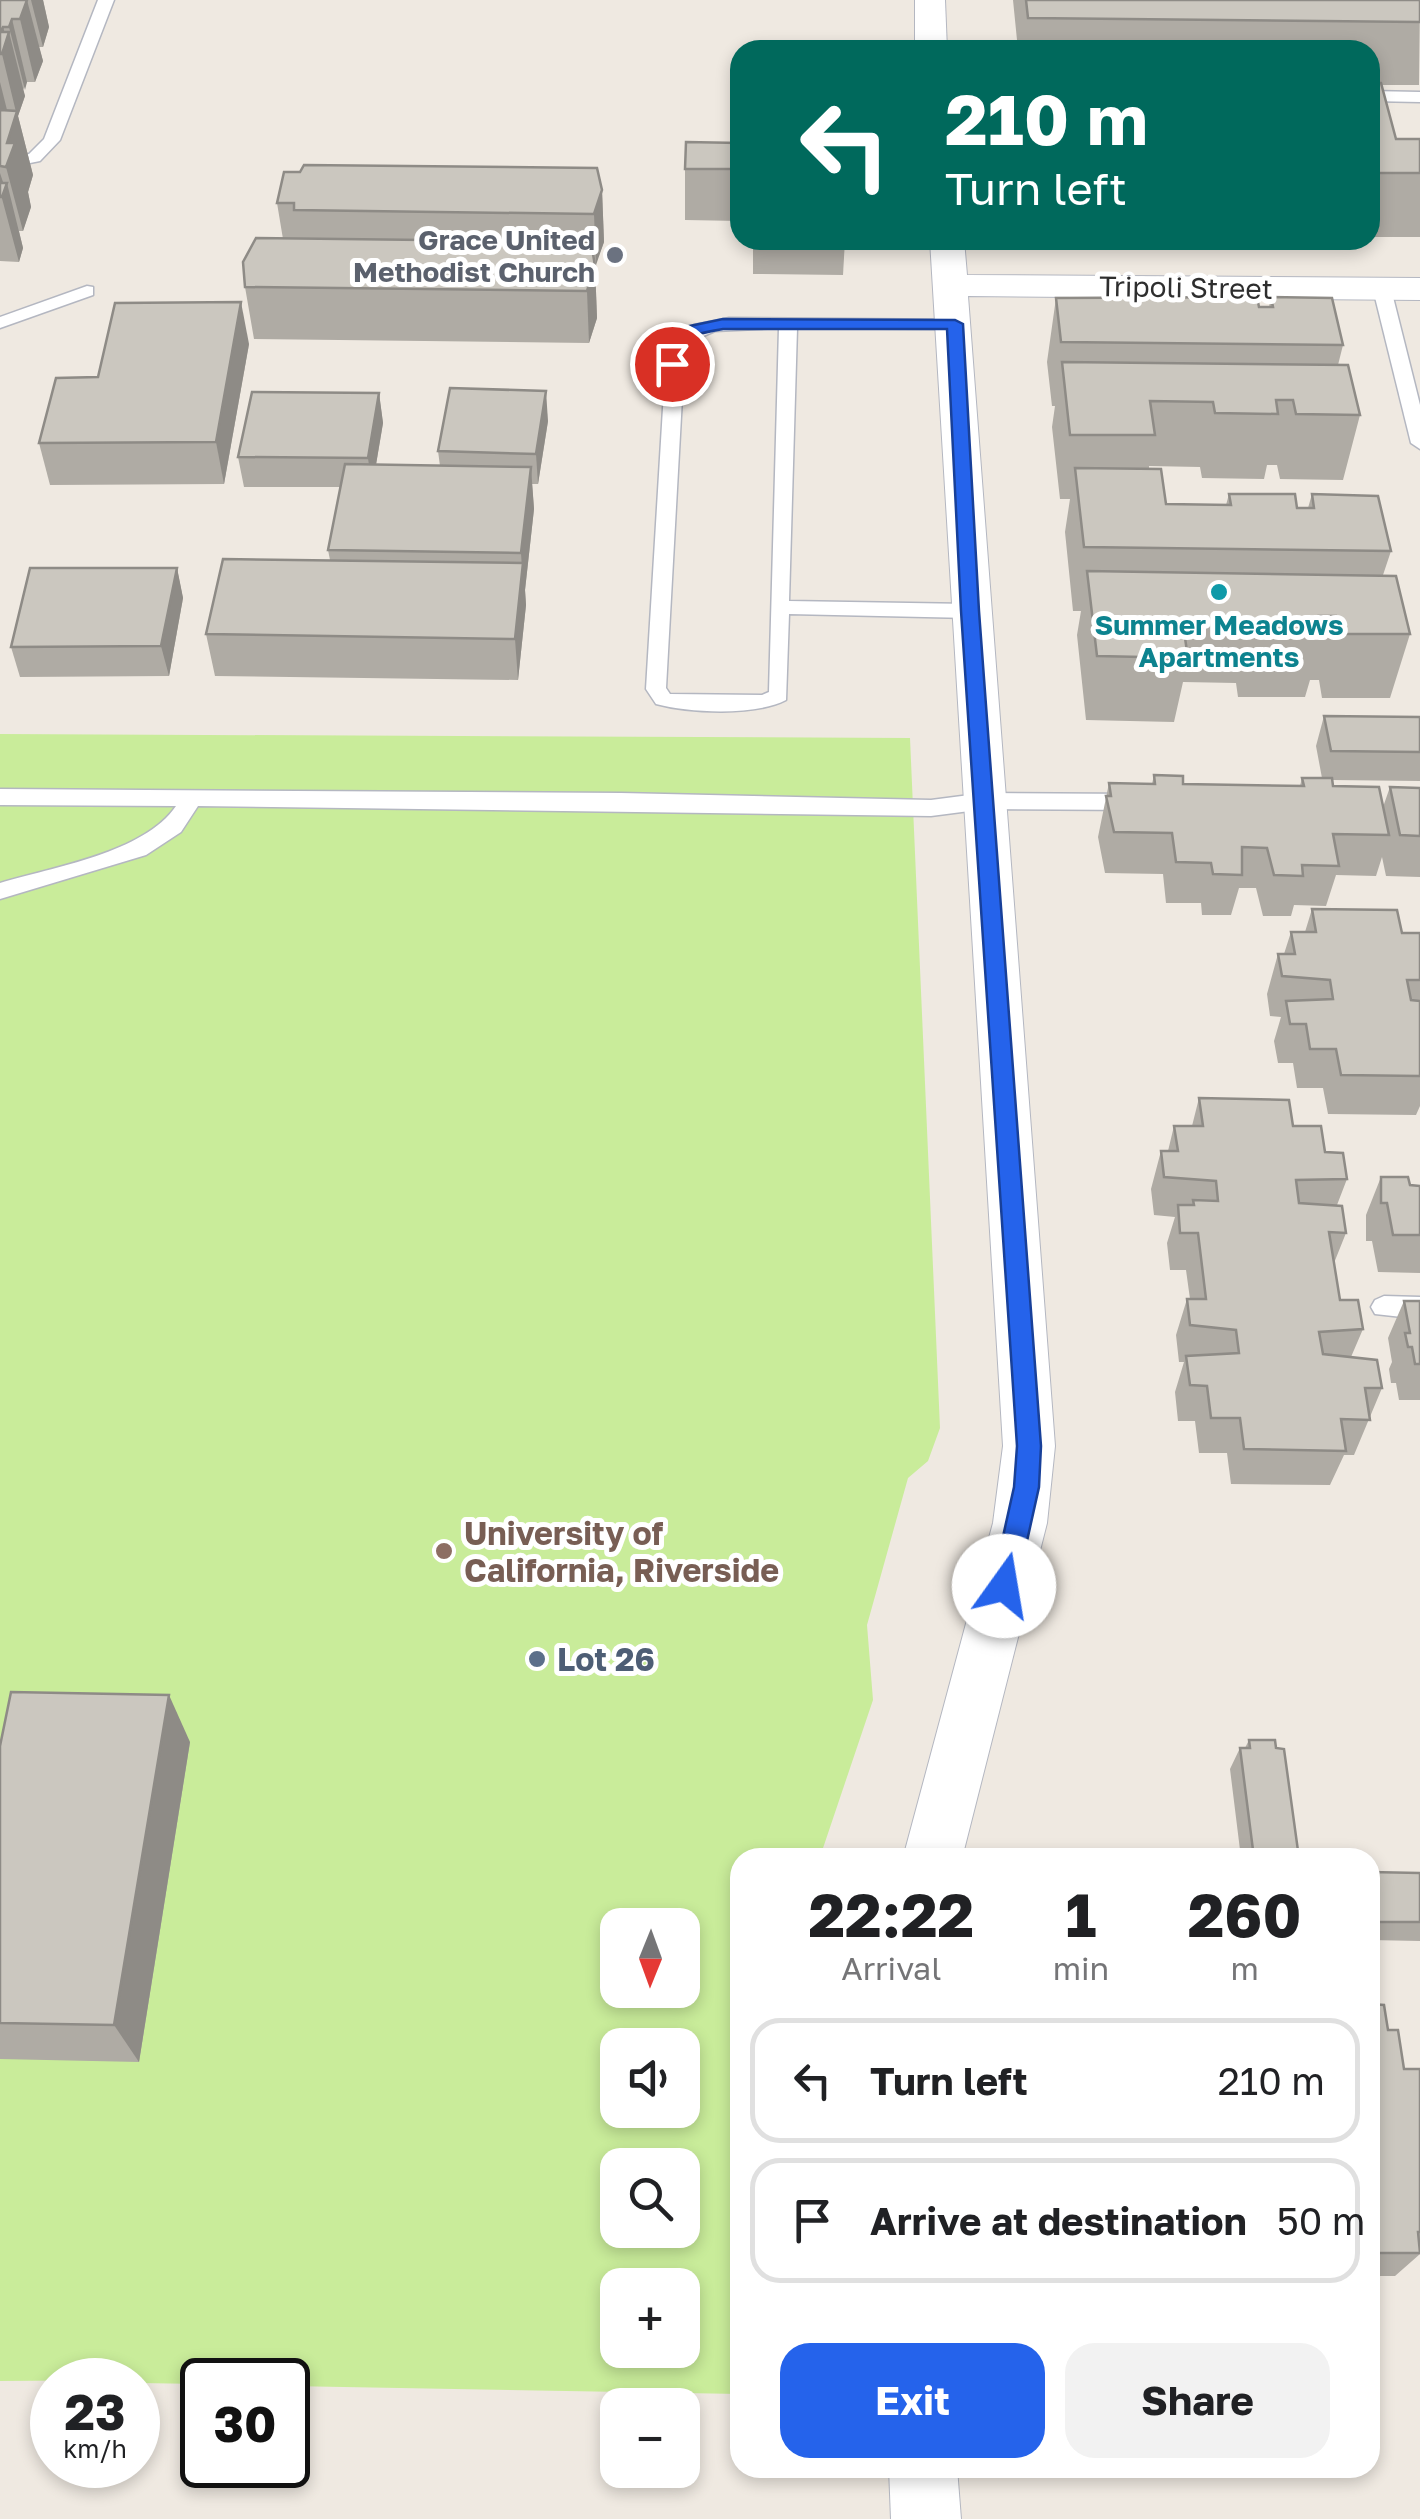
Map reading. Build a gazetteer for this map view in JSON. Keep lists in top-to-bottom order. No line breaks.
{"streets":{"street":["Tripoli Street"]},"places":["Grace United Methodist Church","Summer Meadows Apartments","University of California, Riverside","Lot 26"],"north":"bottom","page":{"turn":["210 m","Turn left"],"eta":["22:22","Arrival","1","min","260","m"],"map_buttons":["+","−"],"list":[{"name":"Turn left","value":"210 m"},{"name":"Arrive at destination","value":"50 m"}],"buttons":["Exit","Share"],"speed":"23 km/h","limit":"30"}}
